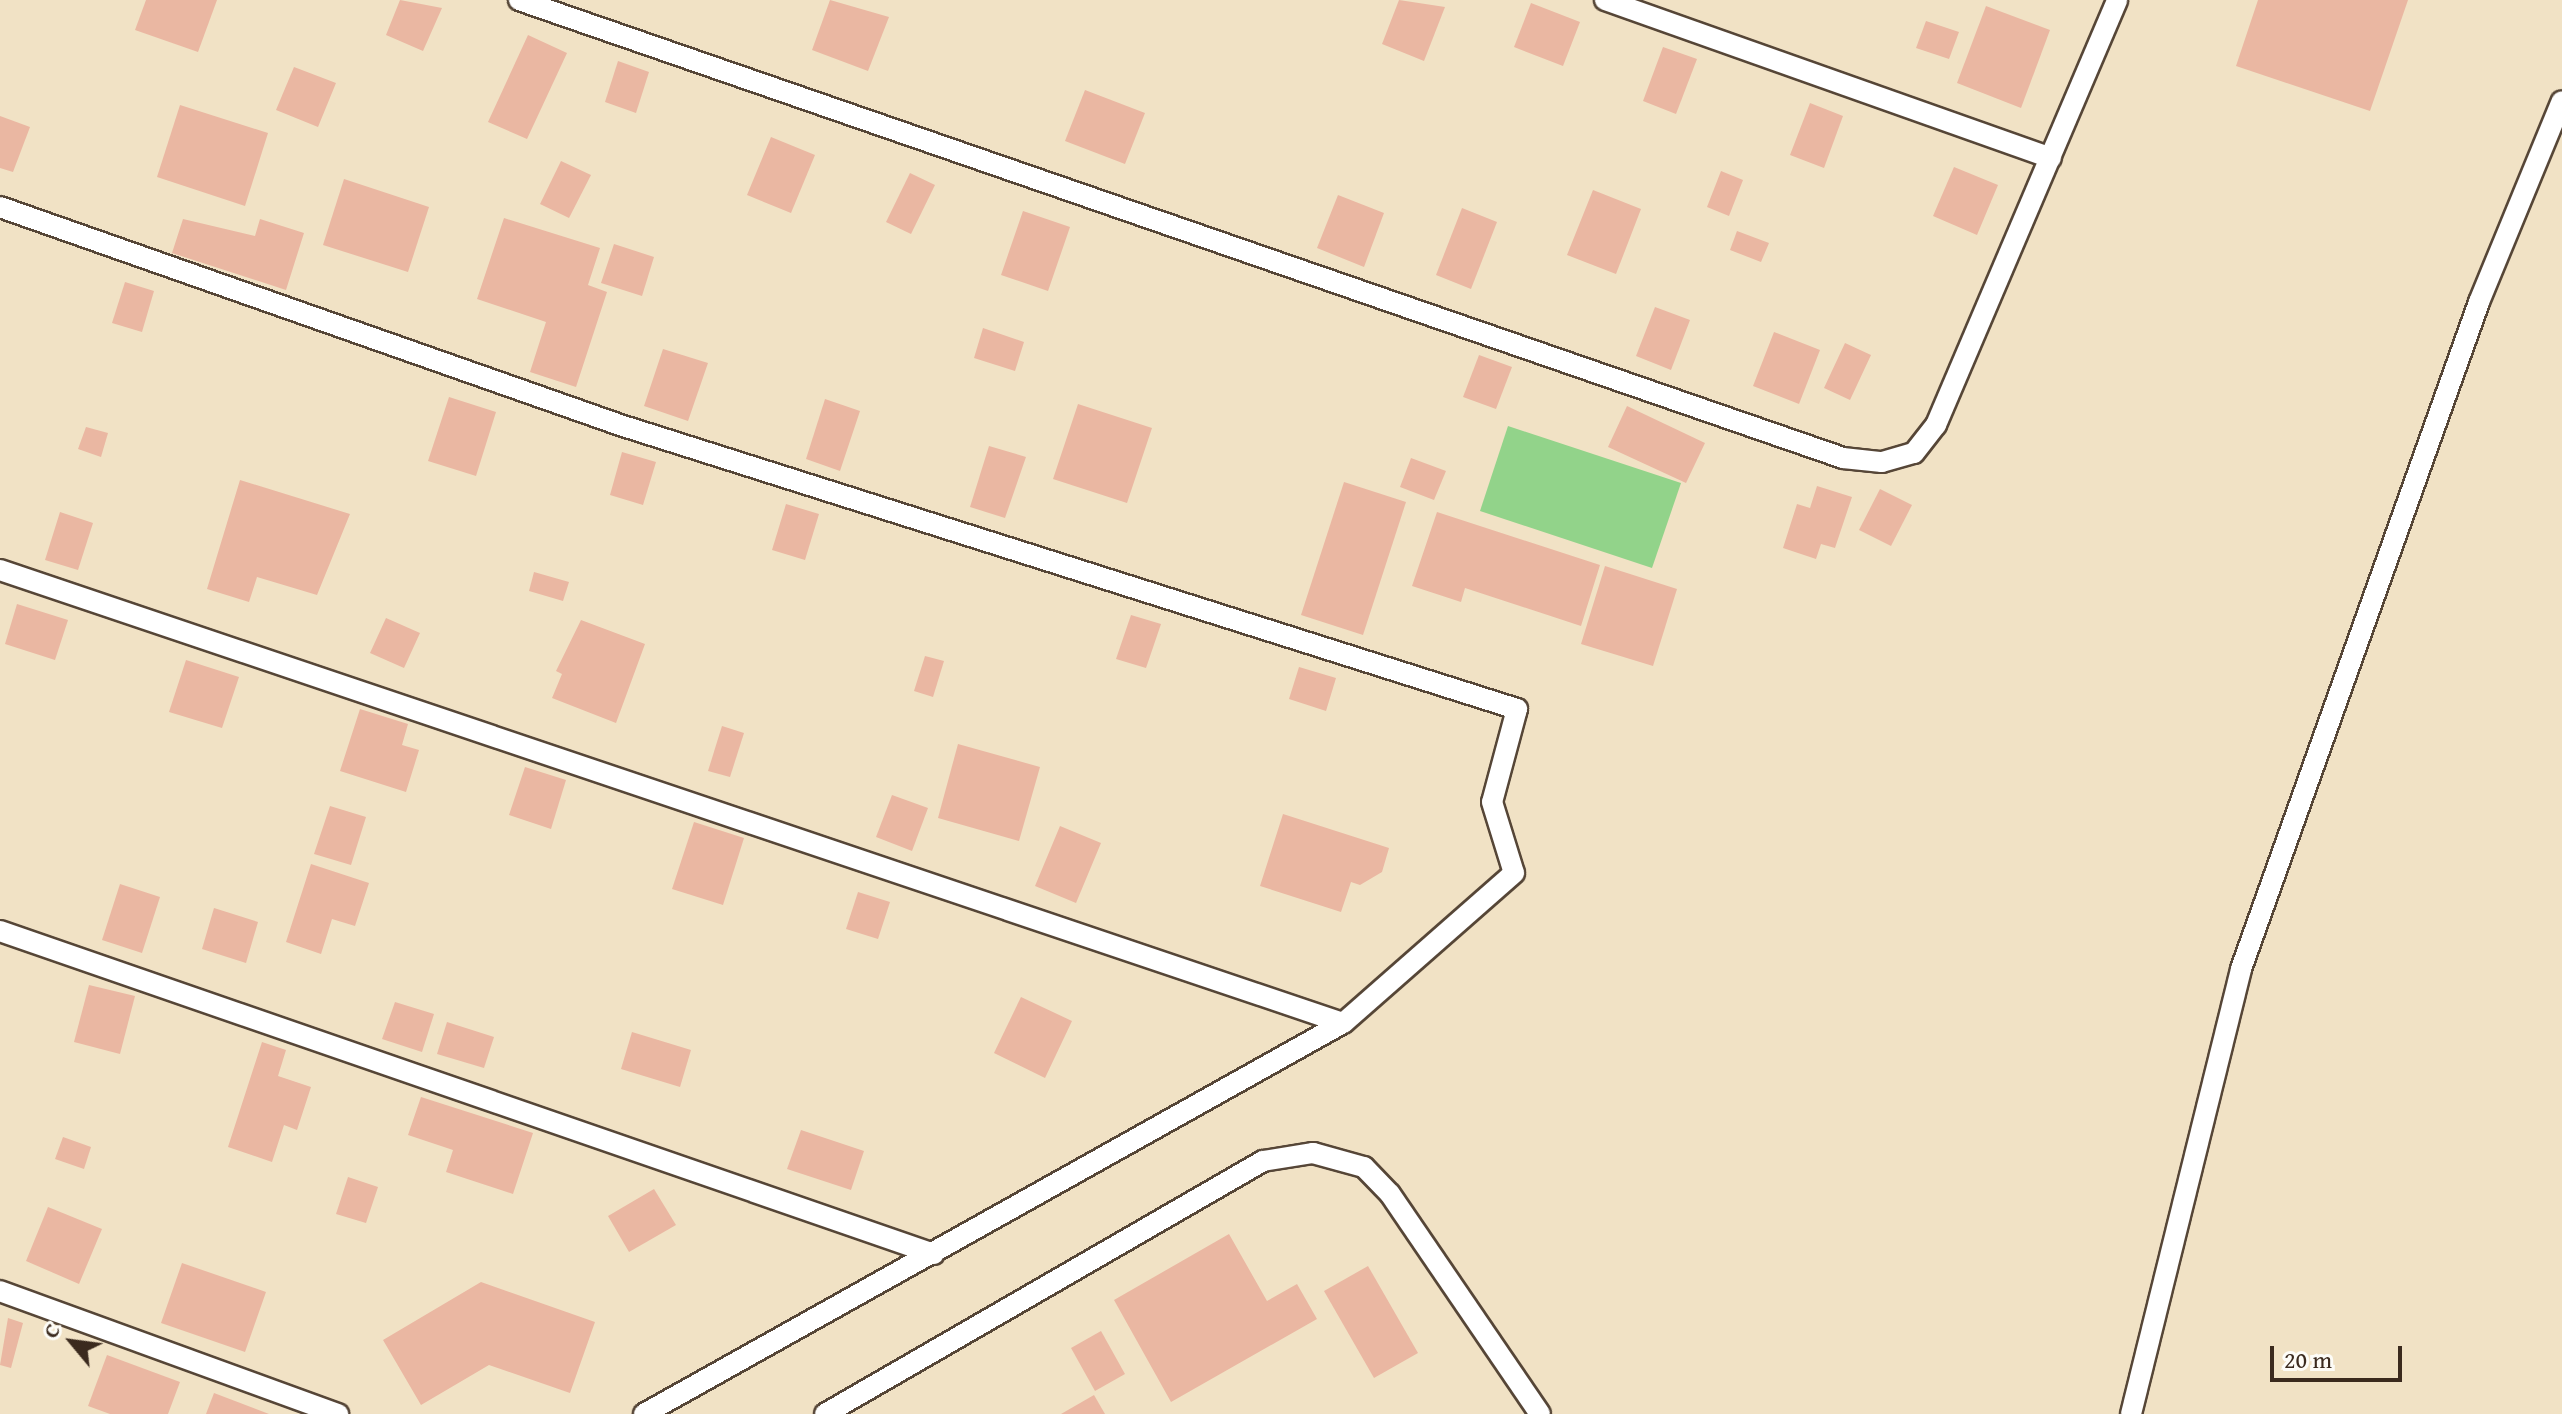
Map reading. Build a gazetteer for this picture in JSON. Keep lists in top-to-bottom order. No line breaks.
{"scale_bar":"20 m","north":"top left"}
